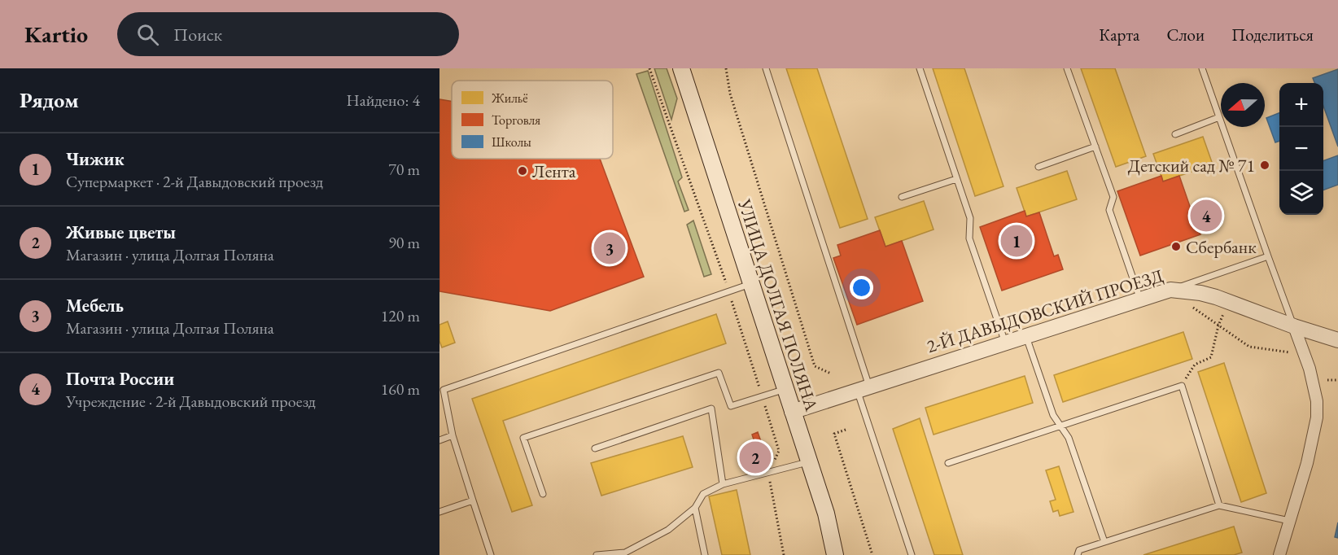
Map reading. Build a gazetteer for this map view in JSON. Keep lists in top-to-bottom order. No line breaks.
{"streets":{"main road":["УЛИЦА ДОЛГАЯ ПОЛЯНА"],"street":["2-Й ДАВЫДОВСКИЙ ПРОЕЗД"]},"crossings":[["УЛИЦА ДОЛГАЯ ПОЛЯНА","2-Й ДАВЫДОВСКИЙ ПРОЕЗД"]],"places":["Детский сад № 71","Лента","Сбербанк"],"legend":["Жильё","Торговля","Школы"],"north":"left","page":{"header":"Kartio","search":"Поиск","nav":["Карта","Слои","Поделиться"],"heading":["Рядом","Найдено: 4"],"map_buttons":["+","−"],"list":[{"mark":"1","name":"Чижик","note":"Супермаркет · 2-й Давыдовский проезд","value":"70 m"},{"mark":"2","name":"Живые цветы","note":"Магазин · улица Долгая Поляна","value":"90 m"},{"mark":"3","name":"Мебель","note":"Магазин · улица Долгая Поляна","value":"120 m"},{"mark":"4","name":"Почта России","note":"Учреждение · 2-й Давыдовский проезд","value":"160 m"}],"pins":["4","1","3","2"]}}
